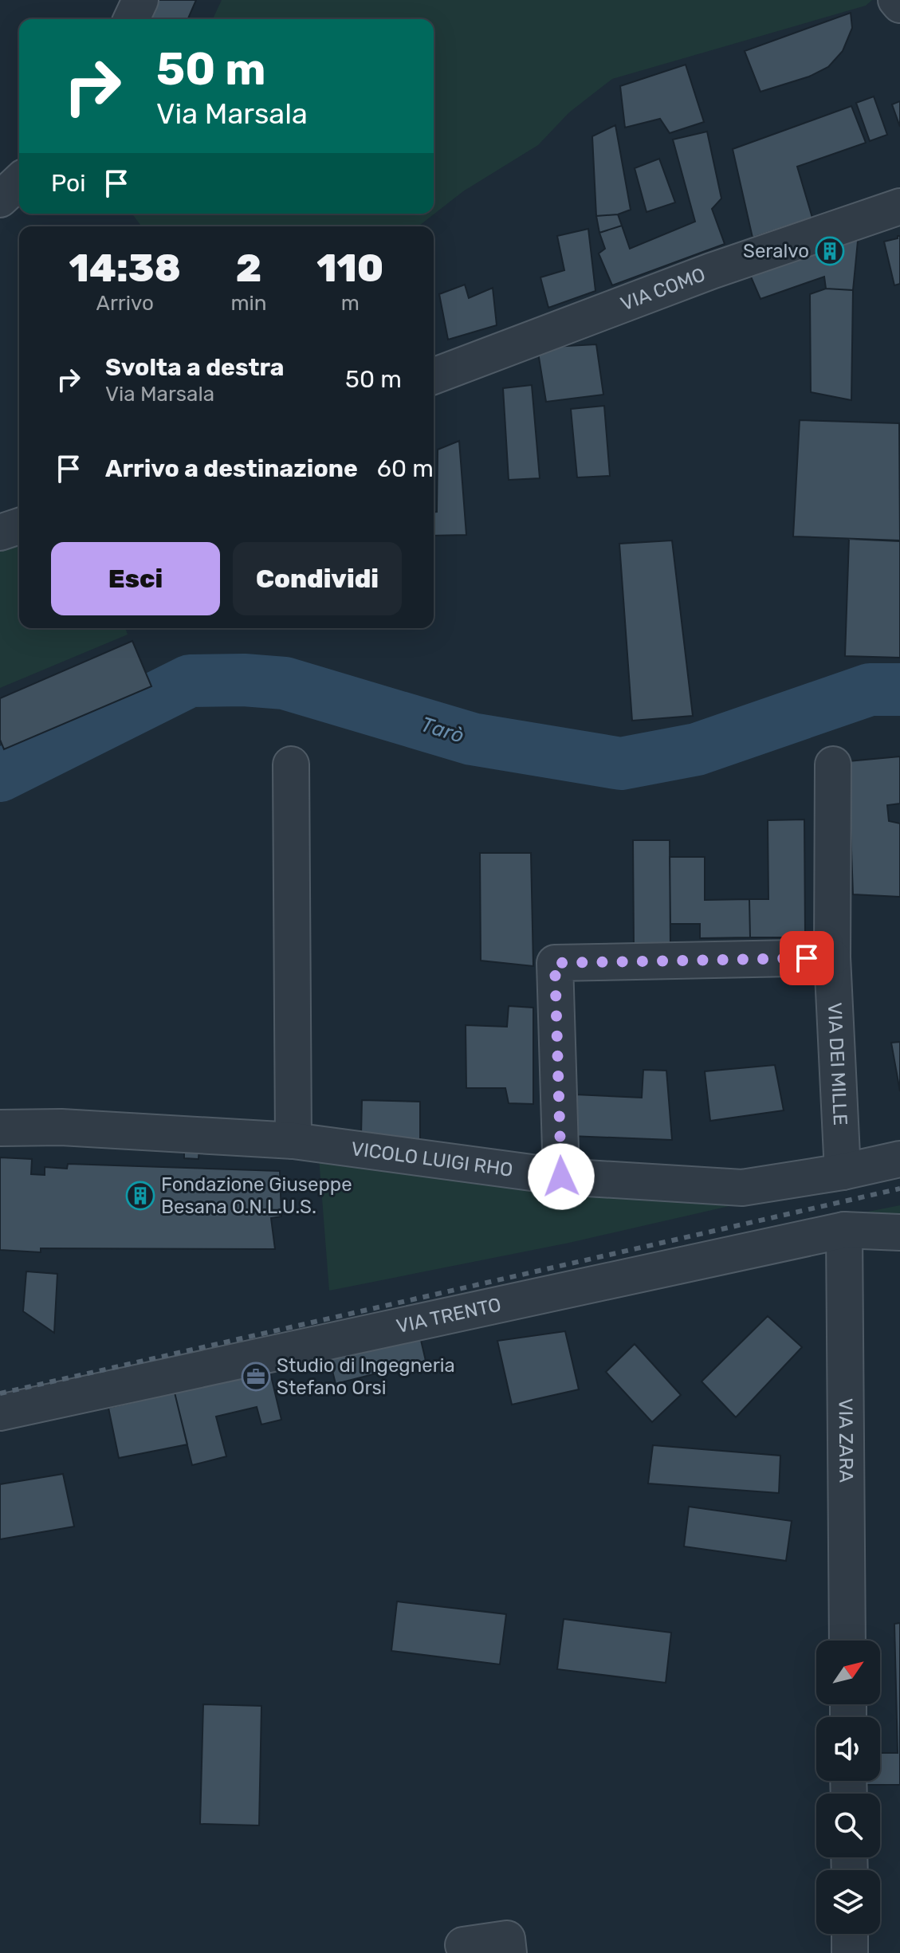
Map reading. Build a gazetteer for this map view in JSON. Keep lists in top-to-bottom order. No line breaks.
{"streets":{"street":["VIA COMO","VIA DEI MILLE","VICOLO LUIGI RHO","VIA TRENTO","VIA ZARA"]},"crossings":[["VIA DEI MILLE","VICOLO LUIGI RHO"],["VIA TRENTO","VIA ZARA"]],"water":["Tarò"],"places":{"building":["Seralvo","Fondazione Giuseppe Besana O.N.L.U.S."],"office":["Studio di Ingegneria Stefano Orsi"]},"north":"top right","page":{"turn":["50 m","Via Marsala"],"then":"Poi","eta":["14:38","Arrivo","2","min","110","m"],"list":[{"name":"Svolta a destra","note":"Via Marsala","value":"50 m"},{"name":"Arrivo a destinazione","value":"60 m"}],"buttons":["Esci","Condividi"]}}
